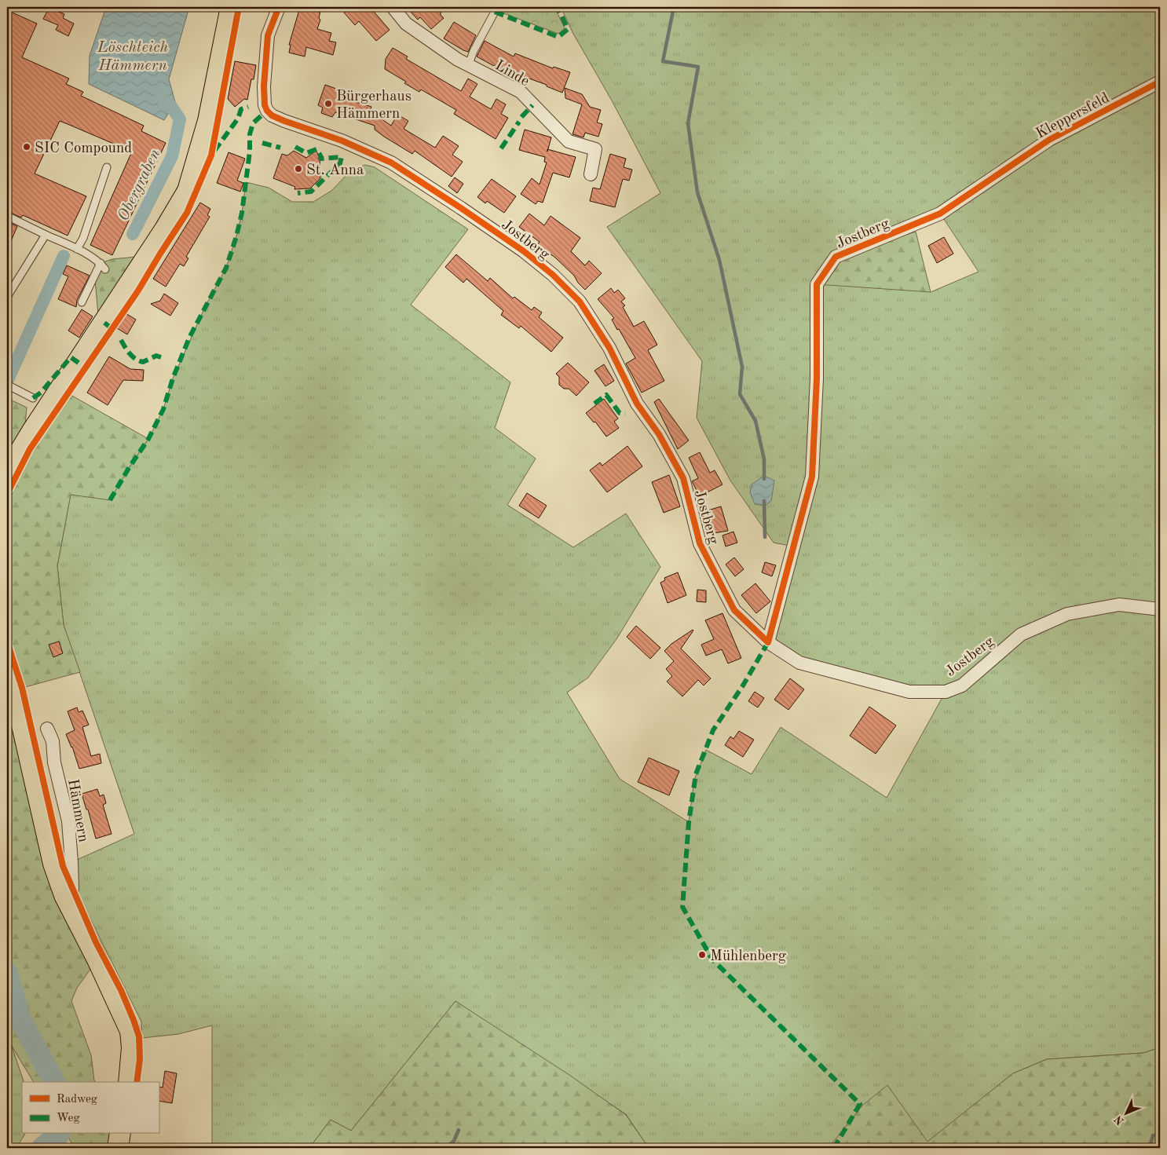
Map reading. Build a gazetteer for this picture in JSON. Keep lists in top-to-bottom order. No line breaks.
{"streets":{"street":["Linde","Kleppersfeld","Jostberg","Hämmern"]},"crossings":[["Kleppersfeld","Jostberg"]],"water":["Löschteich Hämmern","Obergraben"],"places":["Bürgerhaus Hämmern","SIC Compound","St. Anna","Mühlenberg"],"legend":["Radweg","Weg"],"north":"bottom left"}
